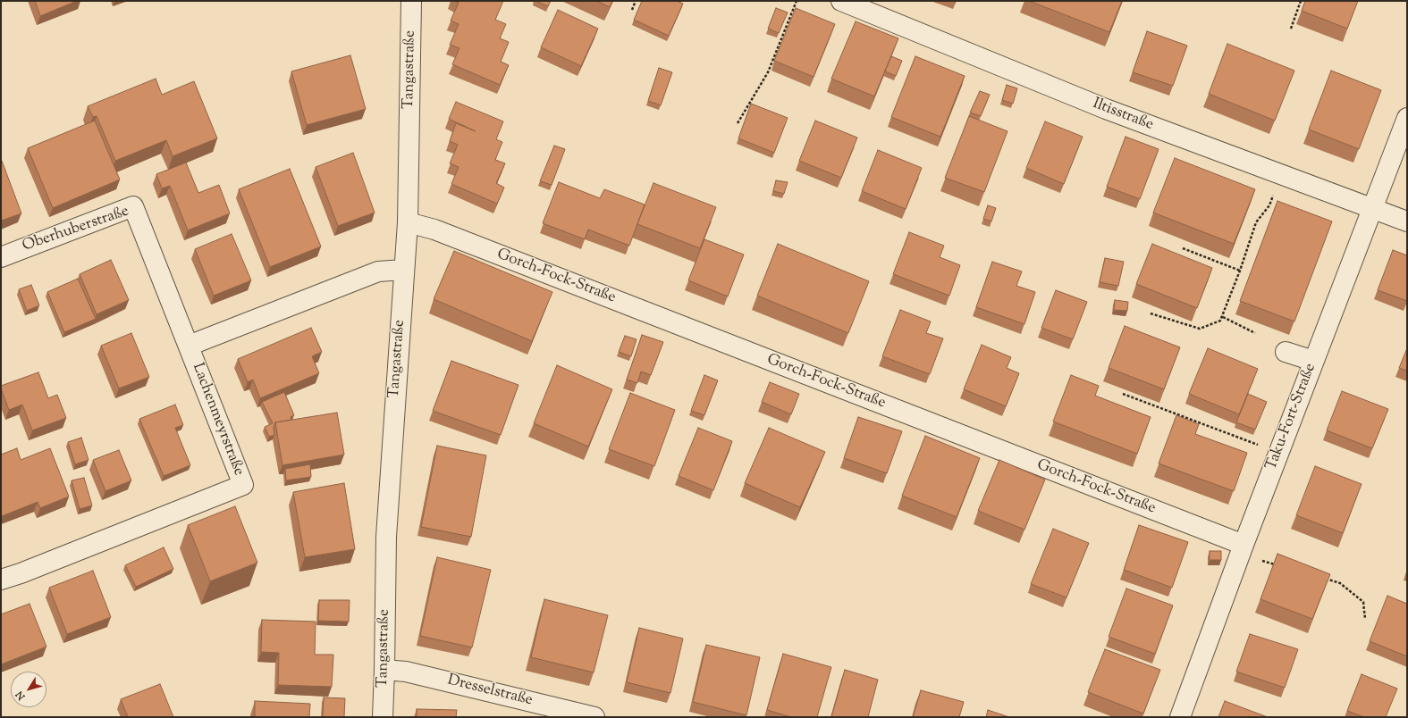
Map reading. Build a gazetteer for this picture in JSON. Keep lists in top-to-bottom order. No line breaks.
{"streets":{"street":["Tangastraße","Iltisstraße","Oberhuberstraße","Gorch-Fock-Straße","Taku-Fort-Straße","Lachenmeyrstraße","Dresselstraße"]},"crossings":[["Tangastraße","Gorch-Fock-Straße"],["Tangastraße","Lachenmeyrstraße"],["Tangastraße","Dresselstraße"],["Iltisstraße","Taku-Fort-Straße"],["Oberhuberstraße","Lachenmeyrstraße"],["Gorch-Fock-Straße","Taku-Fort-Straße"]],"north":"bottom left"}
